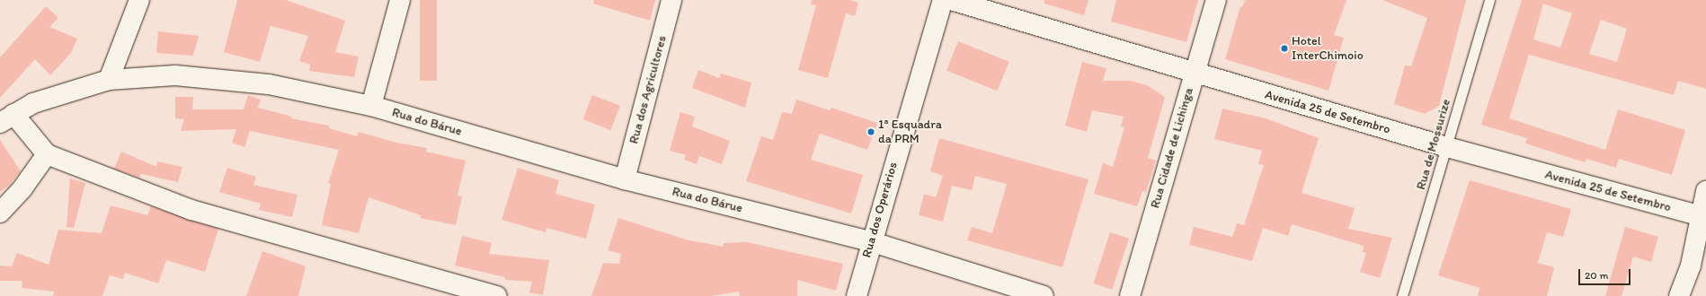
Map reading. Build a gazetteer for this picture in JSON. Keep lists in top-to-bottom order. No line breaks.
{"streets":{"street":["Rua dos Agricultores","Avenida 25 de Setembro","Rua do Bárue","Rua Cidade de Lichinga","Rua dos Operários"],"lane":["Rua de Mossurize"]},"crossings":[["Rua dos Agricultores","Rua do Bárue"],["Avenida 25 de Setembro","Rua de Mossurize"],["Avenida 25 de Setembro","Rua Cidade de Lichinga"],["Rua do Bárue","Rua dos Operários"]],"places":["Hotel InterChimoio","1ª Esquadra da PRM"],"scale_bar":"20 m"}
